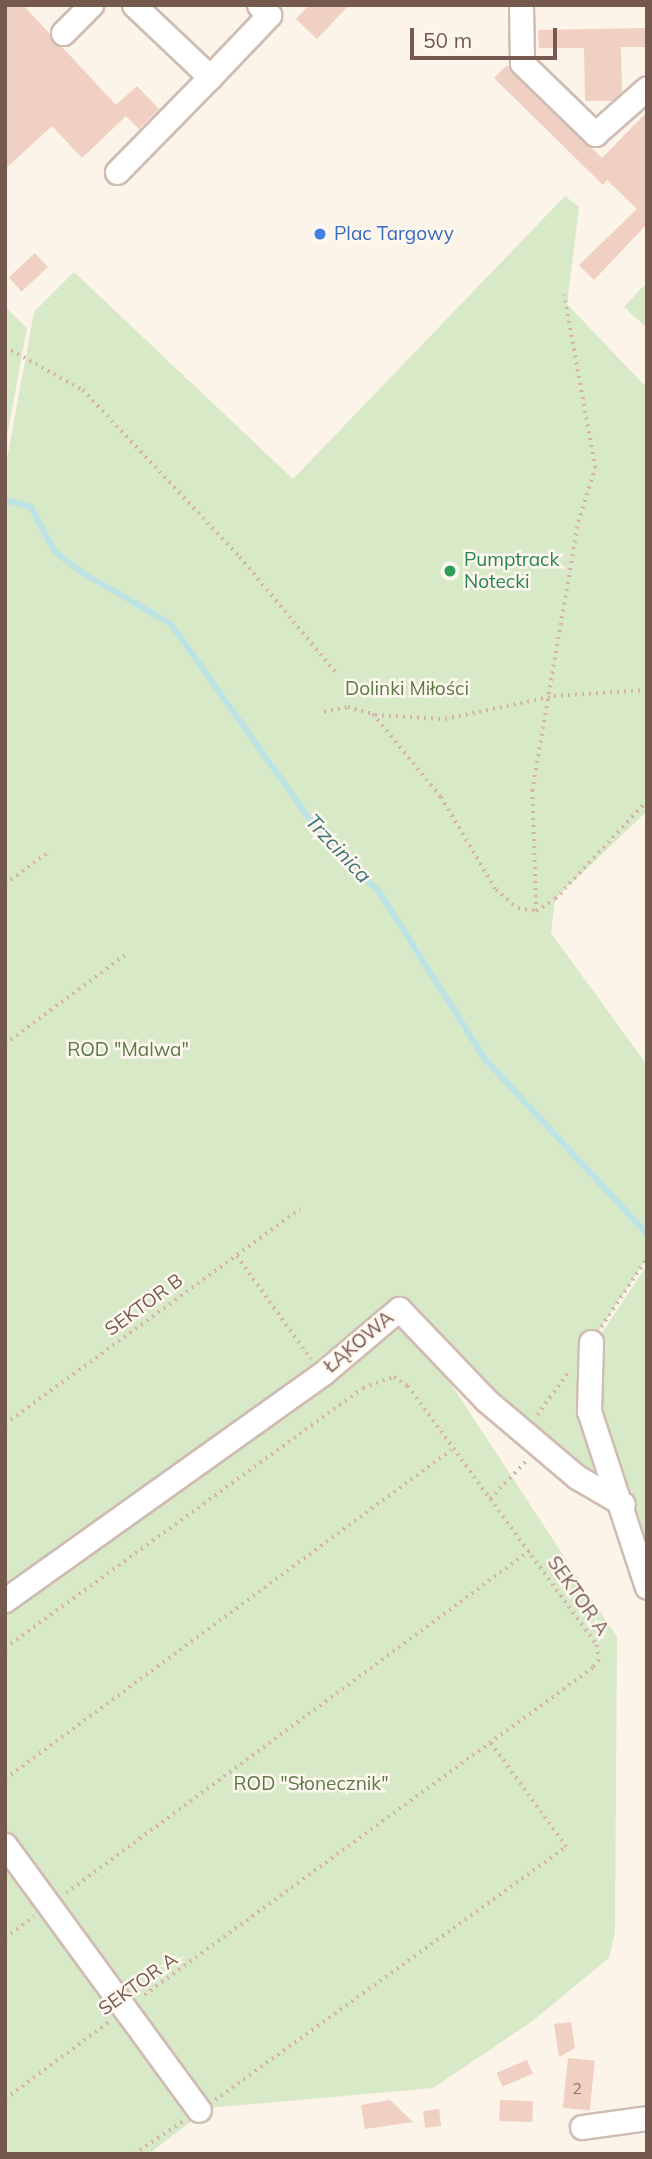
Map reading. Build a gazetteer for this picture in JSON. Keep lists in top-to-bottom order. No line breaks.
{"streets":{"street":["ŁĄKOWA"],"path":["SEKTOR B","SEKTOR A"]},"water":["Trzcinica"],"parks":["Dolinki Miłości","ROD \"Malwa\"","ROD \"Słonecznik\""],"places":["Plac Targowy","Pumptrack Notecki"],"house_numbers":["2"],"scale_bar":"50 m"}
